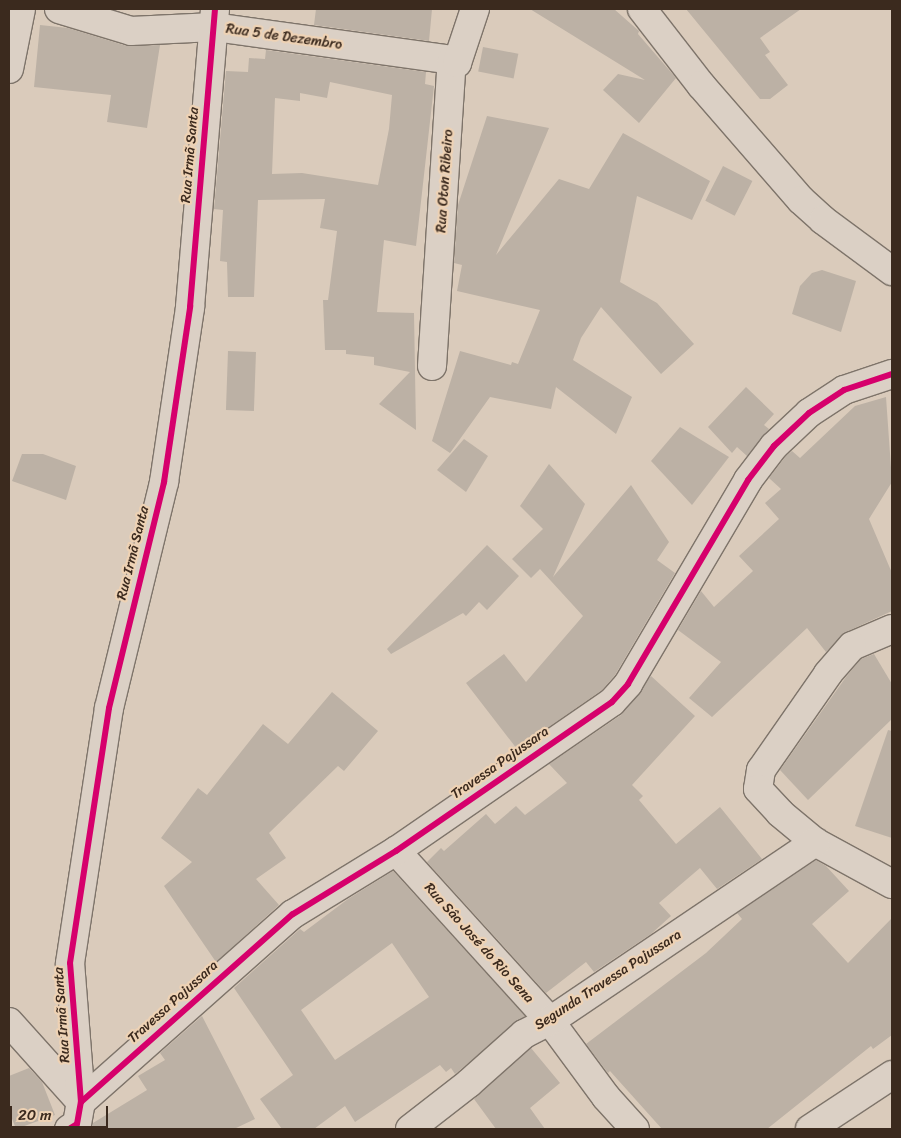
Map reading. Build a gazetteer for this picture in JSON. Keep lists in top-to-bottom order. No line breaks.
{"streets":{"street":["Rua 5 de Dezembro","Rua Irmã Santa","Rua Oton Ribeiro","Travessa Pajussara","Rua Sâo José do Rio Sena","Segunda Travessa Pajussara"]},"crossings":[["Rua 5 de Dezembro","Rua Irmã Santa"],["Rua 5 de Dezembro","Rua Oton Ribeiro"],["Rua Irmã Santa","Travessa Pajussara"],["Travessa Pajussara","Rua Sâo José do Rio Sena"],["Rua Sâo José do Rio Sena","Segunda Travessa Pajussara"]],"scale_bar":"20 m"}
